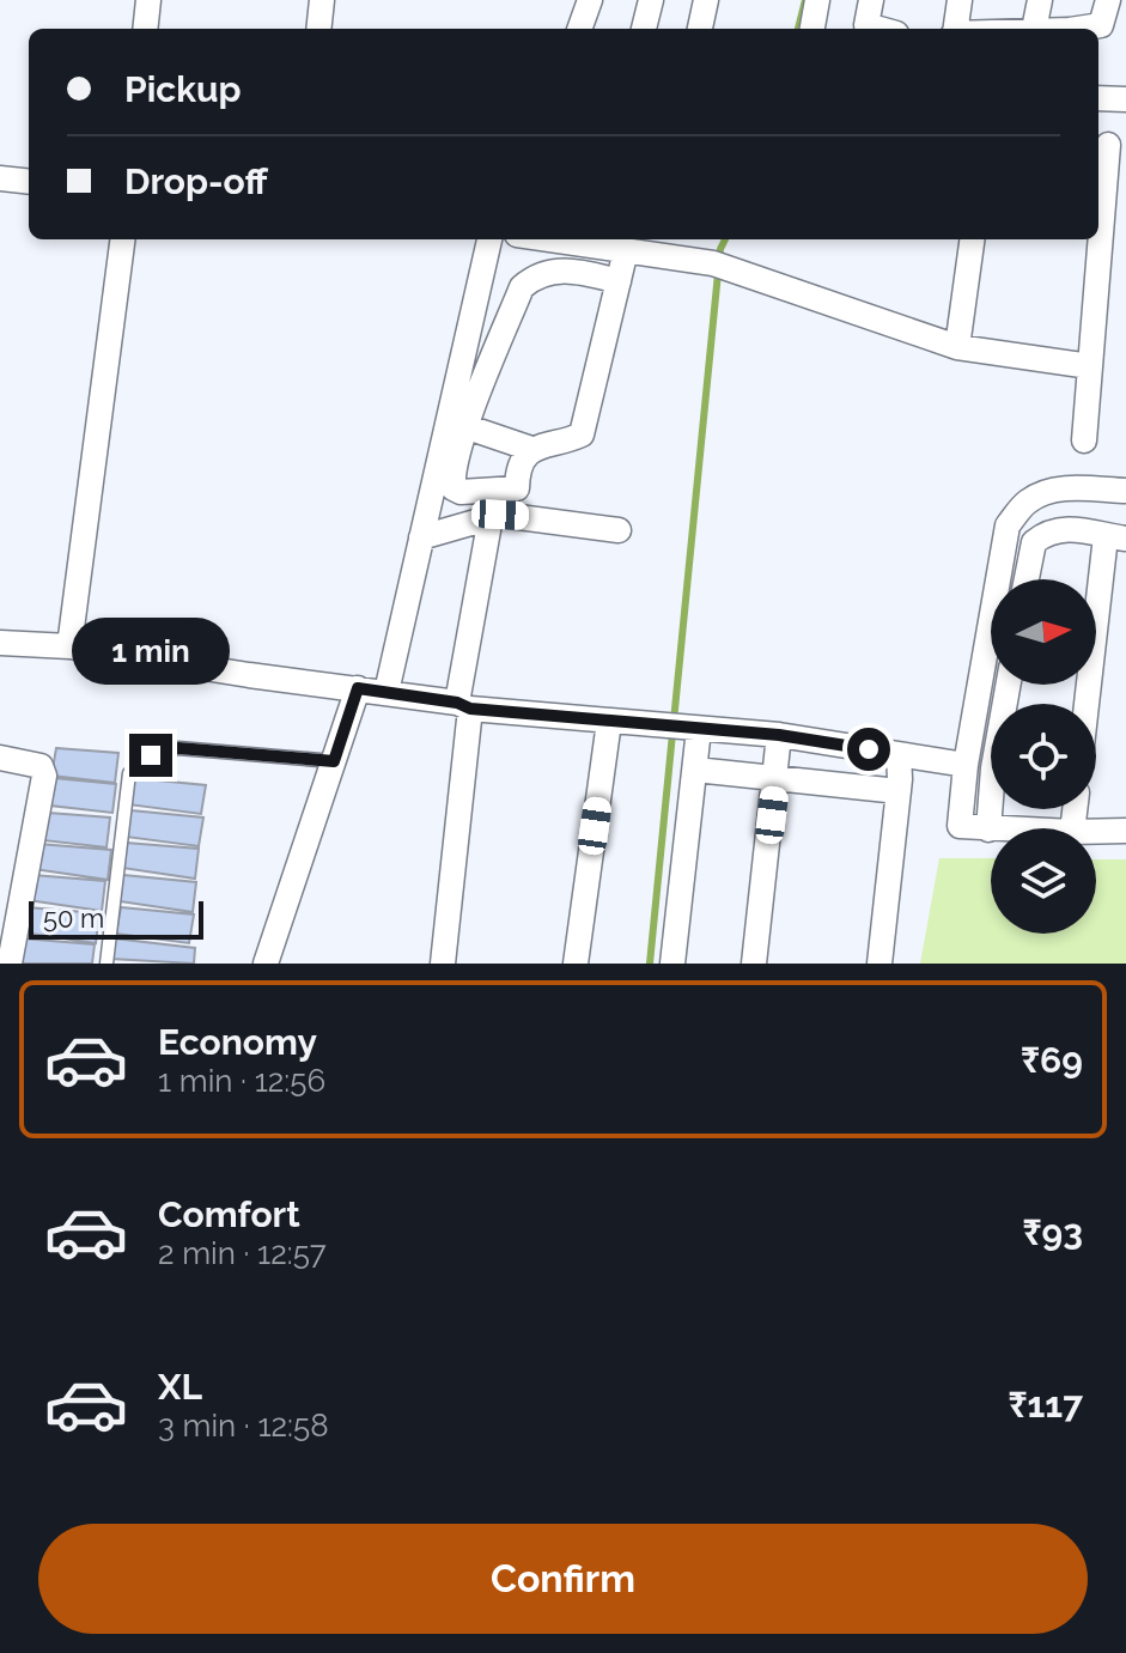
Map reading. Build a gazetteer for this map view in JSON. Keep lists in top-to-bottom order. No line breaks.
{"scale_bar":"50 m","north":"right","page":{"banner":["Pickup","Drop-off"],"bubble":"1 min","scale":"50 m","list":[{"name":"Economy","note":"1 min · 12:56","value":"₹69"},{"name":"Comfort","note":"2 min · 12:57","value":"₹93"},{"name":"XL","note":"3 min · 12:58","value":"₹117"}],"buttons":"Confirm"}}
